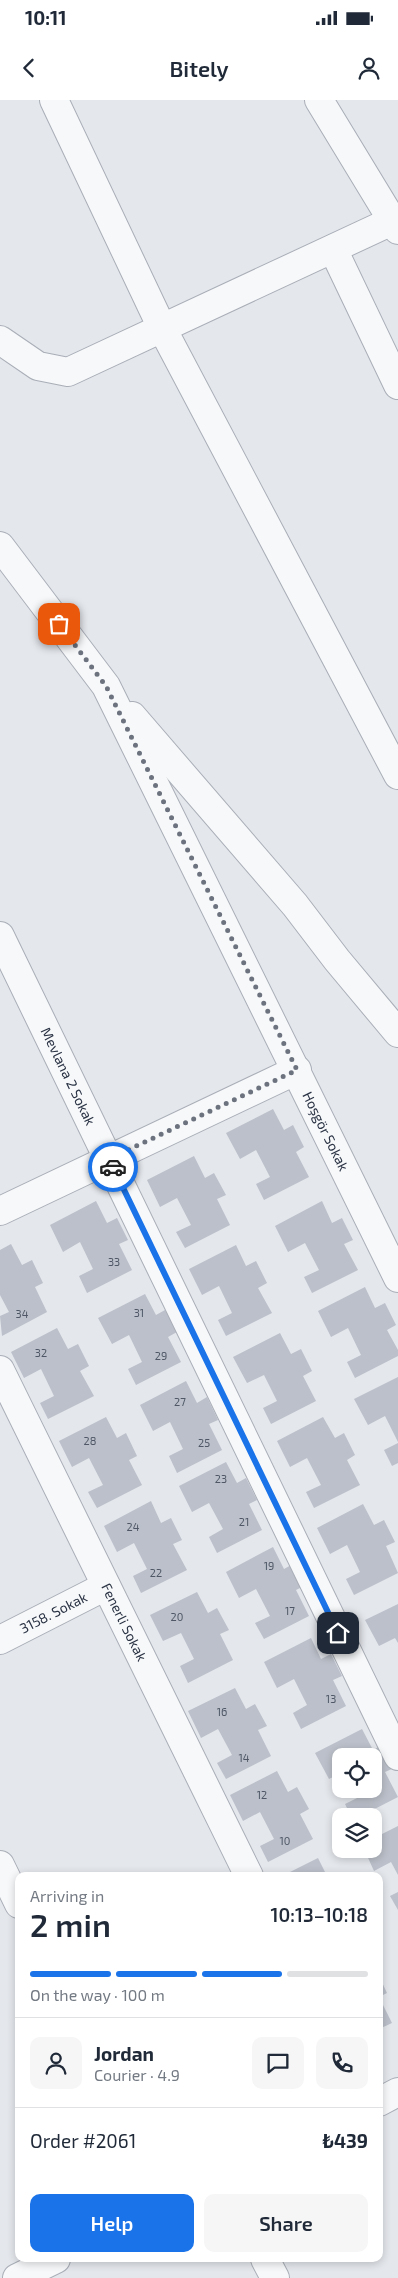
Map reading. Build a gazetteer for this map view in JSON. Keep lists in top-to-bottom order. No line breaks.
{"streets":{"street":["Mevlana 2 Sokak","Hoşgör Sokak","3158. Sokak","Fenerli Sokak"]},"crossings":[["3158. Sokak","Fenerli Sokak"]],"house_numbers":["33","31","34","32","29","27","28","25","23","21","24","19","22","17","20","13","16","14","12","10"],"page":{"status":"10:11","header":"Bitely","heading":["2 min","Arriving in","10:13–10:18"],"panel":["Jordan","Courier · 4.9","Order #2061","₺439"],"bar":"On the way · 100 m","buttons":["Help","Share"]}}
